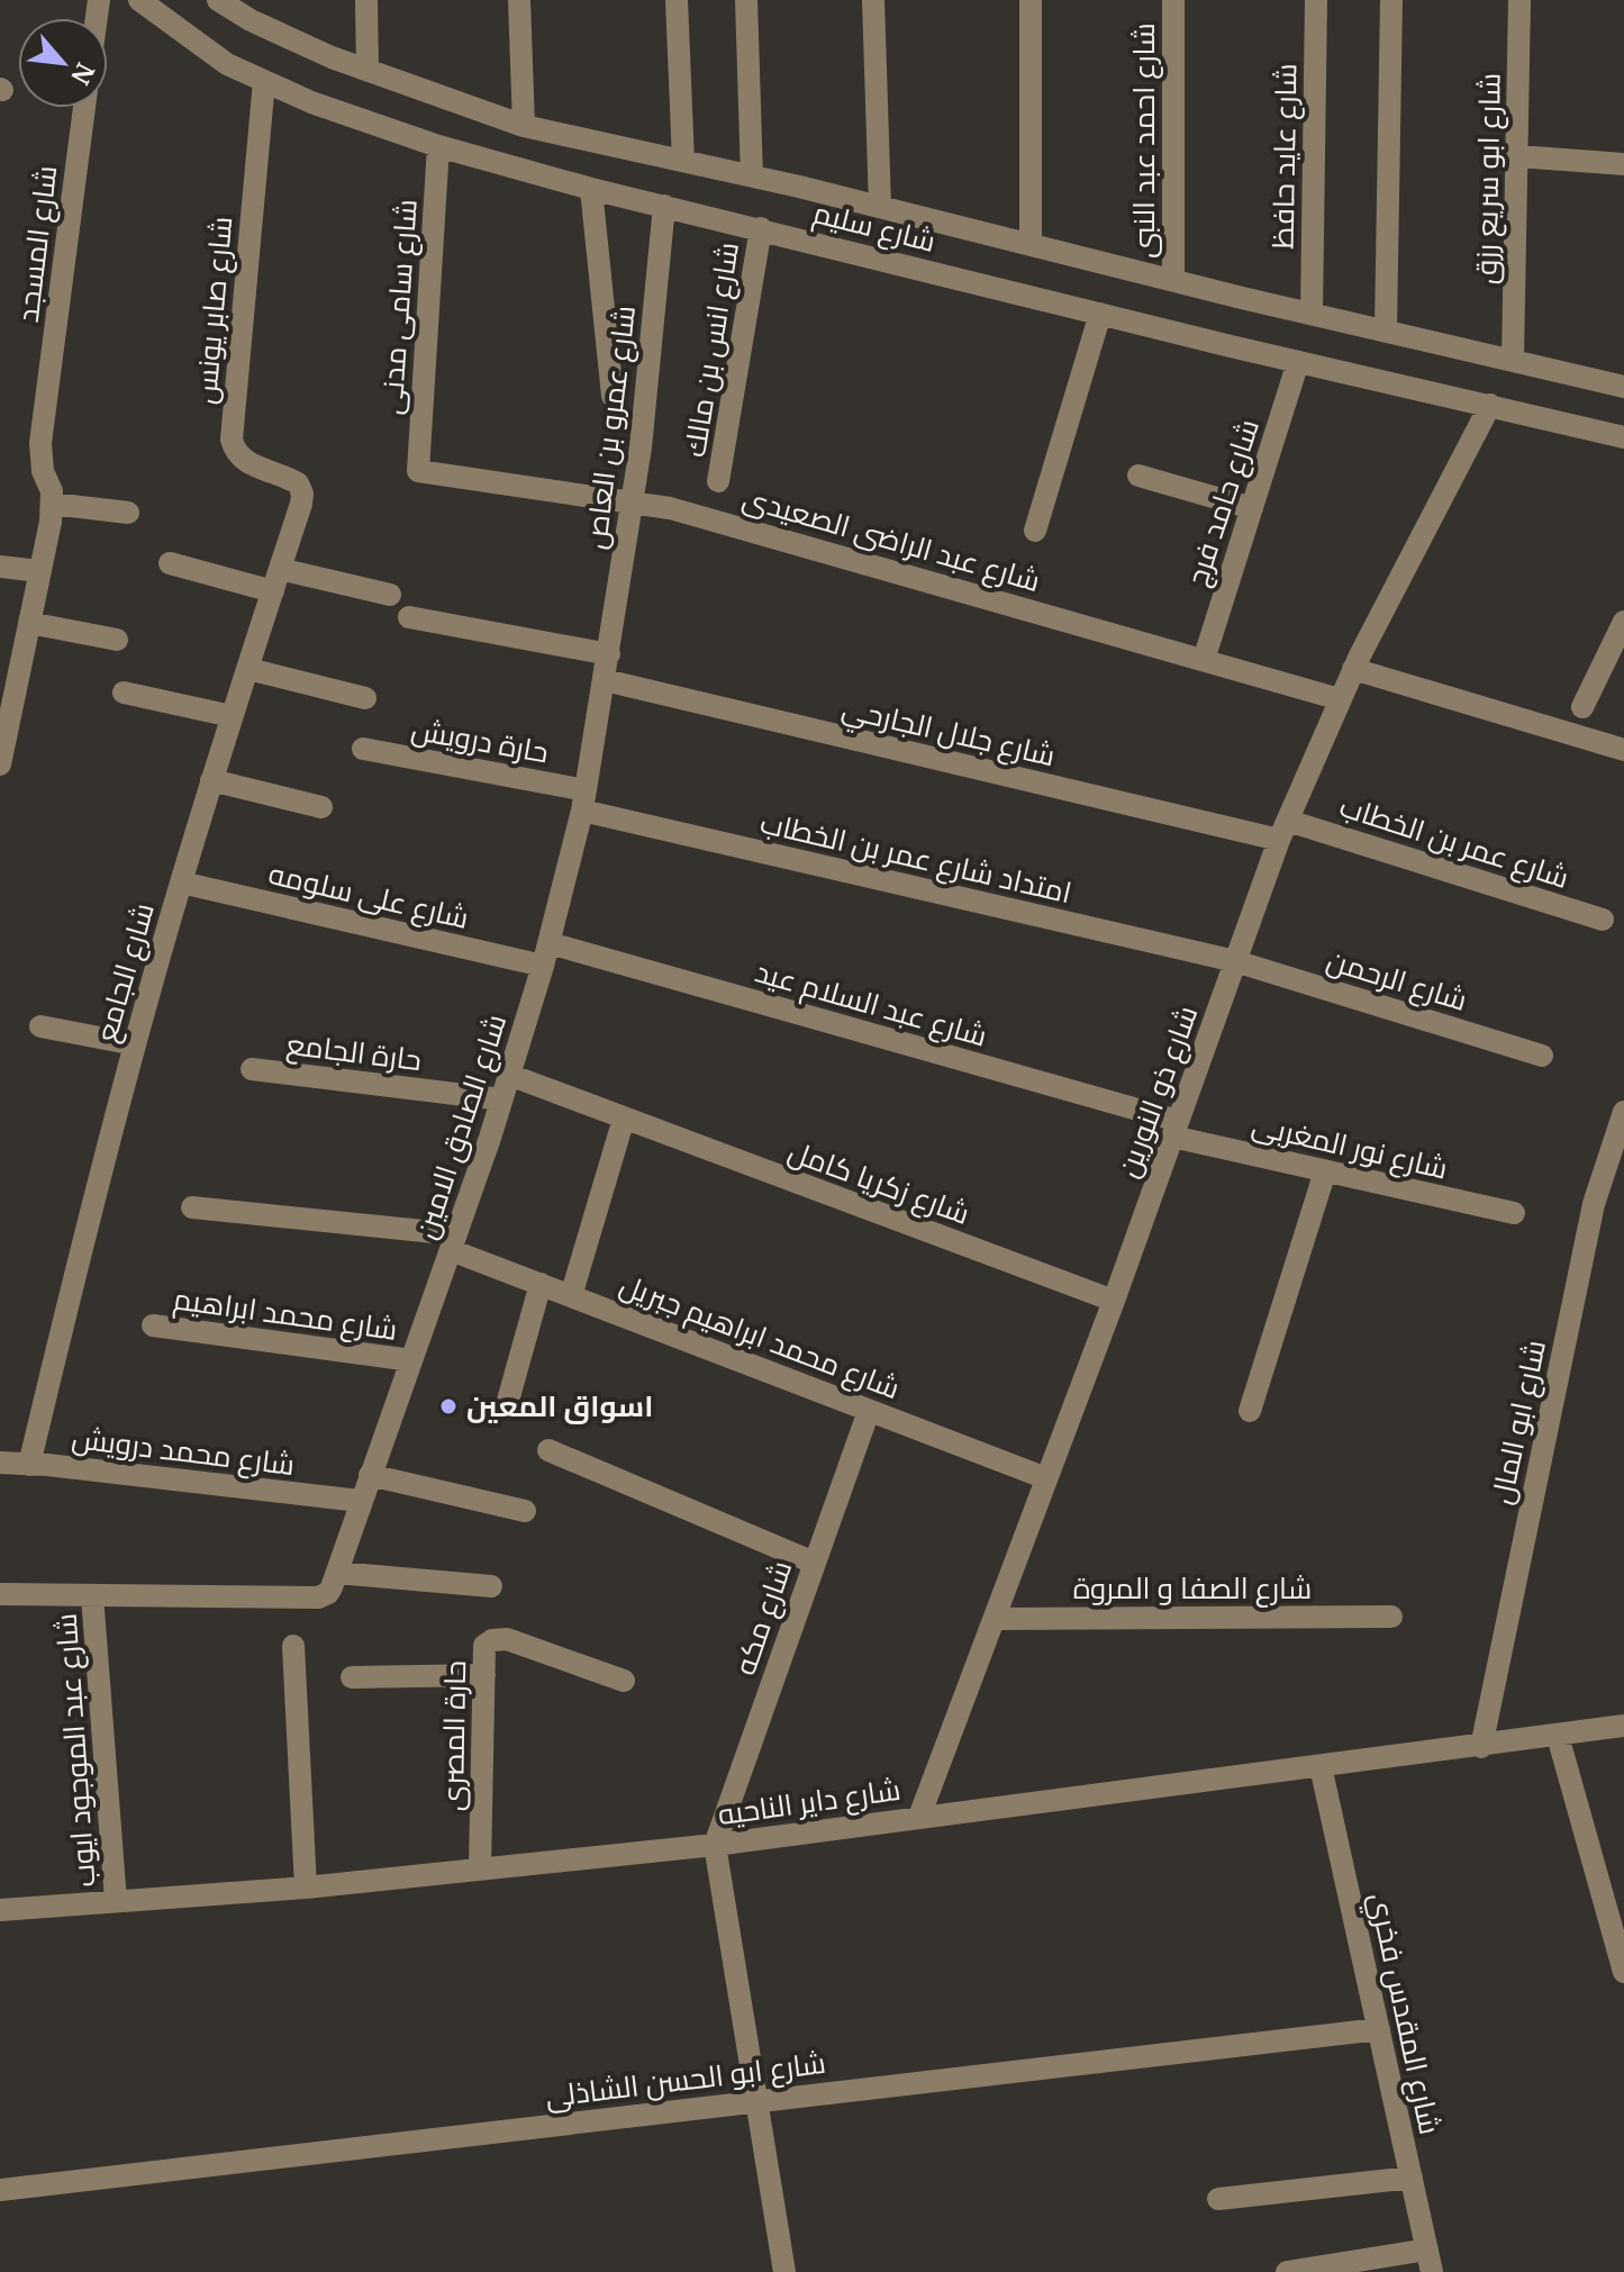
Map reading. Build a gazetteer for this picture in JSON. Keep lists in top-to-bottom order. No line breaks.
{"streets":{"street":["شارع احمد عبد النبى","شارع عايد حافظ","شارع ابو سريع رزق","شارع سليم","شارع المسجد","شارع سامى مدنى","شارع صابر يونس","شارع انس بن مالك","شارع عمرو بن العاص","شارع حامد فرج","شارع عبد الراضى الصعيدى","شارع جلال الجارحي","حارة درويش","شارع عمر بن الخطاب","امتداد شارع عمر بن الخطاب","شارع على سلومه","شارع الجامع","شارع الرحمن","شارع عبد السلام عيد","حارة الجامع","شارع ذو النورين","شارع الصادق الامين","شارع نور المغربى","شارع زكريا كامل","شارع محمد ابراهيم","شارع محمد ابراهيم جبريل","شارع ابو المال","شارع محمد درويش","شارع الصفا و المروة","شارع مكه","حارة المصرى","شارع عبد الموجود ايوب","شارع داير الناحيه","شارع المقدس فخري","شارع ابو الحسن الشاذلى"]},"crossings":[["شارع احمد عبد النبى","شارع سليم"],["شارع عايد حافظ","شارع سليم"],["شارع ابو سريع رزق","شارع سليم"],["شارع سليم","شارع سامى مدنى"],["شارع سليم","شارع صابر يونس"],["شارع سليم","شارع انس بن مالك"],["شارع سليم","شارع عمرو بن العاص"],["شارع سليم","شارع حامد فرج"],["شارع سليم","شارع ذو النورين"],["شارع سامى مدنى","شارع عبد الراضى الصعيدى"],["شارع صابر يونس","شارع الجامع"],["شارع عمرو بن العاص","شارع عبد الراضى الصعيدى"],["شارع عمرو بن العاص","شارع الصادق الامين"],["شارع حامد فرج","شارع عبد الراضى الصعيدى"],["شارع عبد الراضى الصعيدى","شارع ذو النورين"],["شارع جلال الجارحي","شارع عمر بن الخطاب"],["شارع جلال الجارحي","شارع ذو النورين"],["شارع جلال الجارحي","شارع الصادق الامين"],["حارة درويش","امتداد شارع عمر بن الخطاب"],["حارة درويش","شارع الصادق الامين"],["شارع عمر بن الخطاب","شارع ذو النورين"],["امتداد شارع عمر بن الخطاب","شارع الرحمن"],["امتداد شارع عمر بن الخطاب","شارع ذو النورين"],["امتداد شارع عمر بن الخطاب","شارع الصادق الامين"],["شارع على سلومه","شارع الجامع"],["شارع على سلومه","شارع عبد السلام عيد"],["شارع على سلومه","شارع الصادق الامين"],["شارع الجامع","شارع محمد درويش"],["شارع الرحمن","شارع ذو النورين"],["شارع عبد السلام عيد","شارع ذو النورين"],["شارع عبد السلام عيد","شارع الصادق الامين"],["شارع عبد السلام عيد","شارع نور المغربى"],["حارة الجامع","شارع الصادق الامين"],["شارع ذو النورين","شارع نور المغربى"],["شارع ذو النورين","شارع زكريا كامل"],["شارع ذو النورين","شارع محمد ابراهيم جبريل"],["شارع ذو النورين","شارع الصفا و المروة"],["شارع ذو النورين","شارع داير الناحيه"],["شارع الصادق الامين","شارع زكريا كامل"],["شارع الصادق الامين","شارع محمد ابراهيم"],["شارع الصادق الامين","شارع محمد ابراهيم جبريل"],["شارع الصادق الامين","شارع محمد درويش"],["شارع الصادق الامين","شارع عبد الموجود ايوب"],["شارع محمد ابراهيم جبريل","شارع مكه"],["شارع ابو المال","شارع داير الناحيه"],["شارع مكه","شارع داير الناحيه"],["حارة المصرى","شارع داير الناحيه"],["شارع عبد الموجود ايوب","شارع داير الناحيه"],["شارع داير الناحيه","شارع المقدس فخري"],["شارع المقدس فخري","شارع ابو الحسن الشاذلى"]],"places":["اسواق المعين"],"north":"bottom right"}
